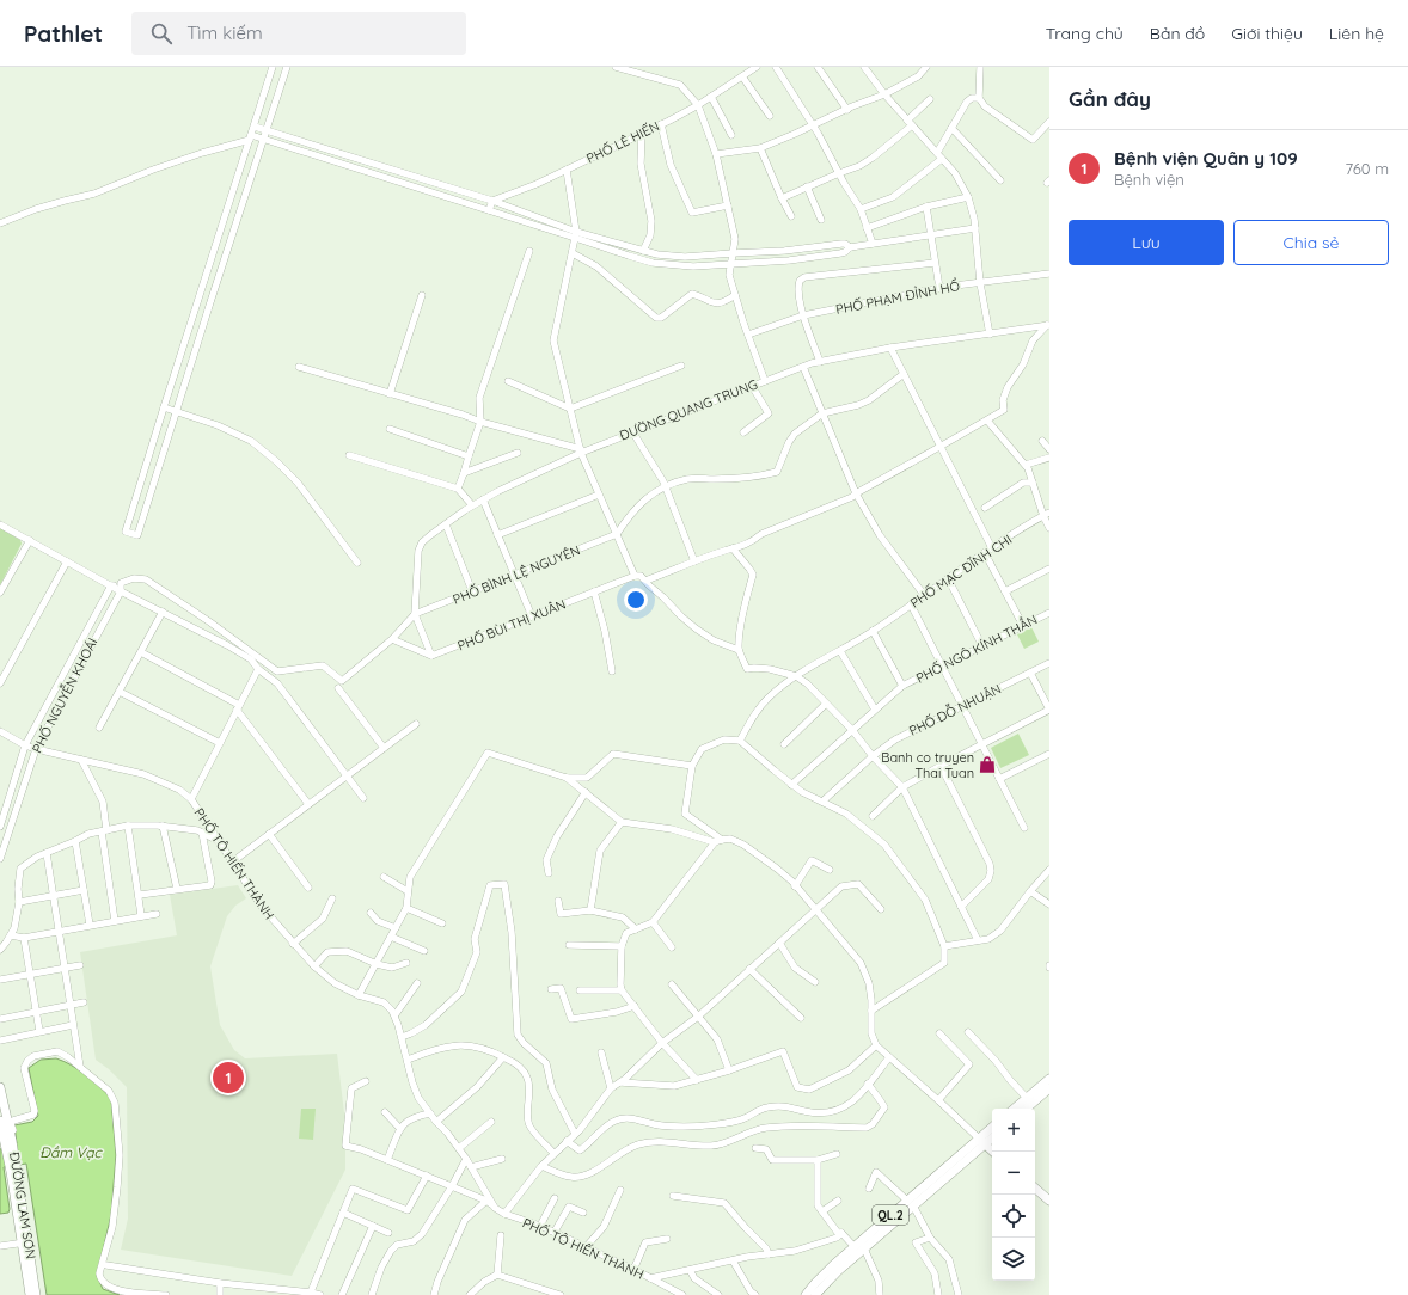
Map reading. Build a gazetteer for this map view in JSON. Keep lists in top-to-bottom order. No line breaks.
{"streets":{"main road":["ĐƯỜNG LAM SƠN","QL.2"],"street":["PHỐ LÊ HIẾN","PHỐ PHẠM ĐỈNH HỔ","ĐƯỜNG QUANG TRUNG","PHỐ MẠC ĐĨNH CHI","PHỐ BÌNH LỆ NGUYÊN","PHỐ BÙI THỊ XUÂN","PHỐ NGÔ KÍNH THẦN","PHỐ NGUYỄN KHOÁI","PHỐ ĐỖ NHUẬN","PHỐ TÔ HIẾN THÀNH"]},"crossings":[["ĐƯỜNG QUANG TRUNG","PHỐ BÌNH LỆ NGUYÊN"],["PHỐ NGUYỄN KHOÁI","PHỐ TÔ HIẾN THÀNH"]],"water":["Đầm Vạc"],"places":{"shop":["Banh co truyen Thai Tuan"]},"page":{"header":"Pathlet","search":"Tìm kiếm","nav":["Trang chủ","Bản đồ","Giới thiệu","Liên hệ"],"heading":"Gần đây","list":[{"mark":"1","name":"Bệnh viện Quân y 109","note":"Bệnh viện","value":"760 m"}],"buttons":["Lưu","Chia sẻ"],"pins":"1","map_buttons":["+","−"]}}
